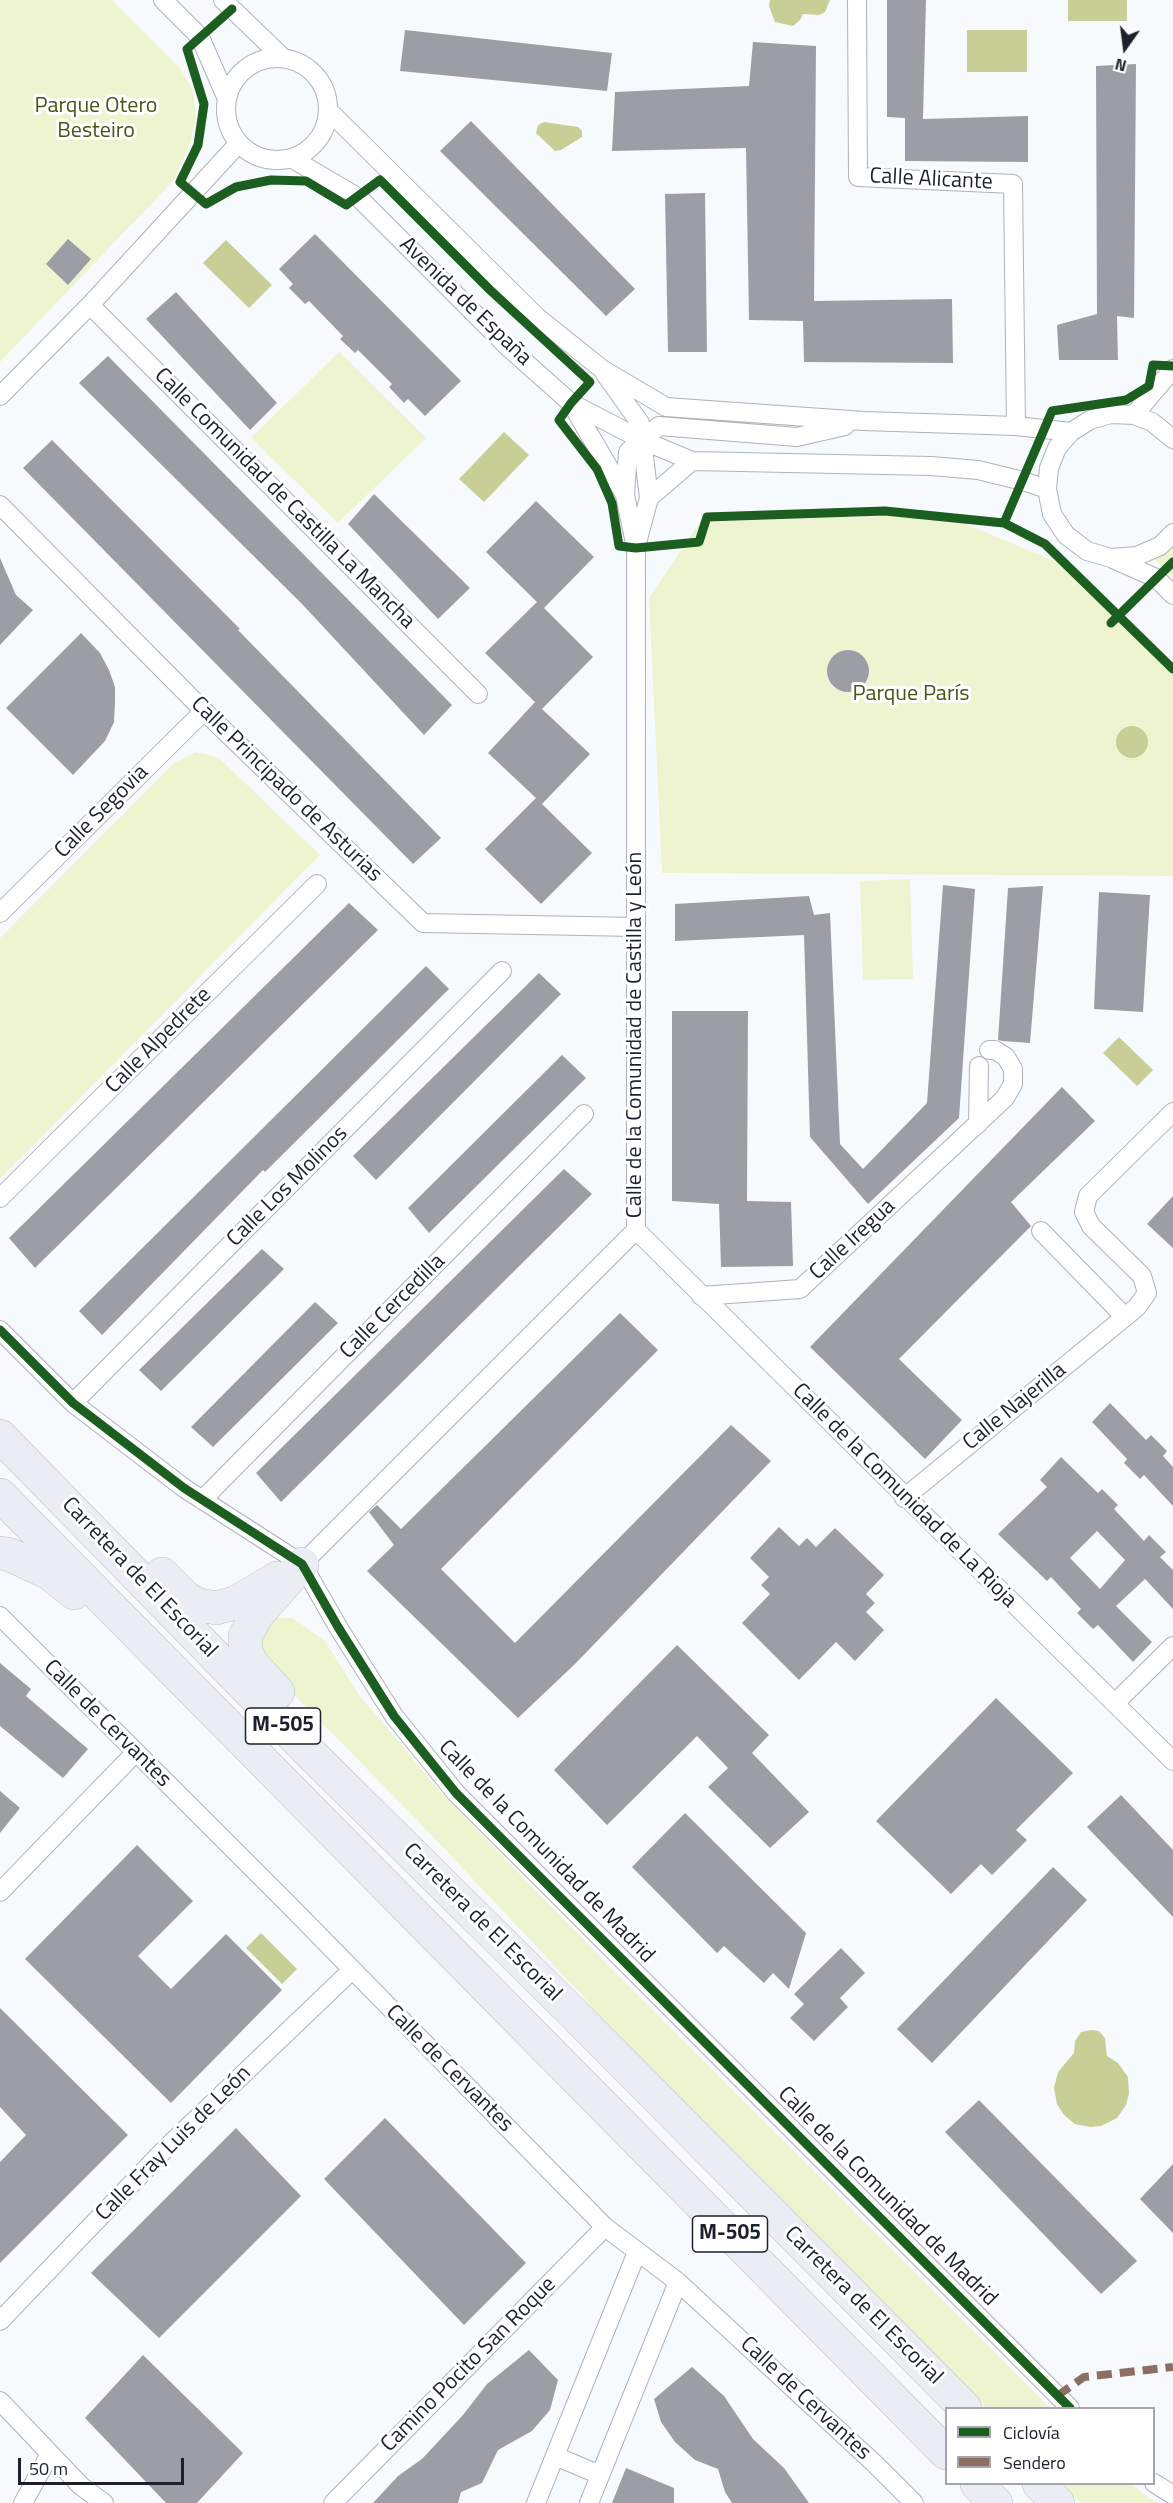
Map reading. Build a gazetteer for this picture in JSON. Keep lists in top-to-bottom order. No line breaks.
{"streets":{"highway":["Carretera de El Escorial","M-505"],"street":["Calle Alicante","Avenida de España","Calle Comunidad de Castilla La Mancha","Calle Principado de Asturias","Calle Segovia","Calle de la Comunidad de Castilla y León","Calle Alpedrete","Calle Los Molinos","Calle Iregua","Calle Cercedilla","Calle Najerilla","Calle de la Comunidad de La Rioja","Calle de Cervantes","Calle de la Comunidad de Madrid","Calle Fray Luis de León","Camino Pocito San Roque"]},"crossings":[["Calle Alicante","Avenida de España"],["Avenida de España","Calle de la Comunidad de Castilla y León"],["Calle Principado de Asturias","Calle Segovia"],["Calle Principado de Asturias","Calle de la Comunidad de Castilla y León"],["Calle de la Comunidad de Castilla y León","Calle de la Comunidad de La Rioja"],["Calle de la Comunidad de Castilla y León","M-505"],["Calle de la Comunidad de Castilla y León","Calle de la Comunidad de Madrid"],["Calle Los Molinos","Calle de la Comunidad de Madrid"],["Calle Iregua","Calle de la Comunidad de La Rioja"],["Calle Cercedilla","Calle de la Comunidad de Madrid"],["Calle Najerilla","Calle de la Comunidad de La Rioja"],["Carretera de El Escorial","M-505"],["Calle de Cervantes","Calle Fray Luis de León"],["Calle de Cervantes","Camino Pocito San Roque"],["M-505","Calle de la Comunidad de Madrid"]],"parks":["Parque Otero Besteiro","Parque París"],"legend":["Ciclovía","Sendero"],"scale_bar":"50 m","north":"bottom"}
